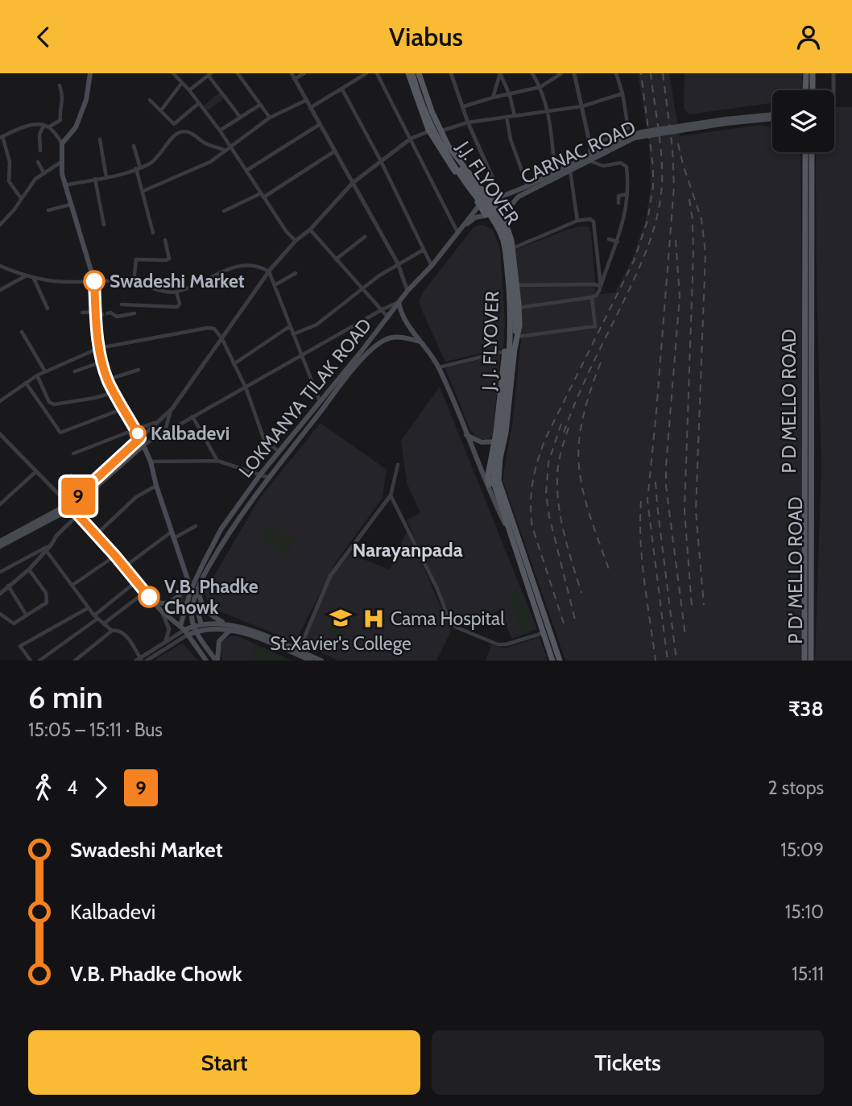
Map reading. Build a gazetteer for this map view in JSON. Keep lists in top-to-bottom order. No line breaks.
{"streets":{"main road":["CARNAC ROAD","J.J. FLYOVER","J. J. FLYOVER","LOKMANYA TILAK ROAD","P D MELLO ROAD","P D' MELLO ROAD"]},"crossings":[["CARNAC ROAD","LOKMANYA TILAK ROAD"],["J.J. FLYOVER","J. J. FLYOVER"],["P D MELLO ROAD","P D' MELLO ROAD"]],"districts":["Narayanpada"],"places":{"other":["Swadeshi Market","Kalbadevi","V.B. Phadke Chowk"],"school or university":["St.Xavier's College"],"hospital":["Cama Hospital"]},"lines":["bus line 9"],"page":{"header":"Viabus","on_map":"9","heading":["6 min","15:05 – 15:11 · Bus","₹38"],"legs":["4","9","2 stops"],"list":[{"name":"Swadeshi Market","value":"15:09"},{"name":"Kalbadevi","value":"15:10"},{"name":"V.B. Phadke Chowk","value":"15:11"}],"buttons":["Start","Tickets"]}}
